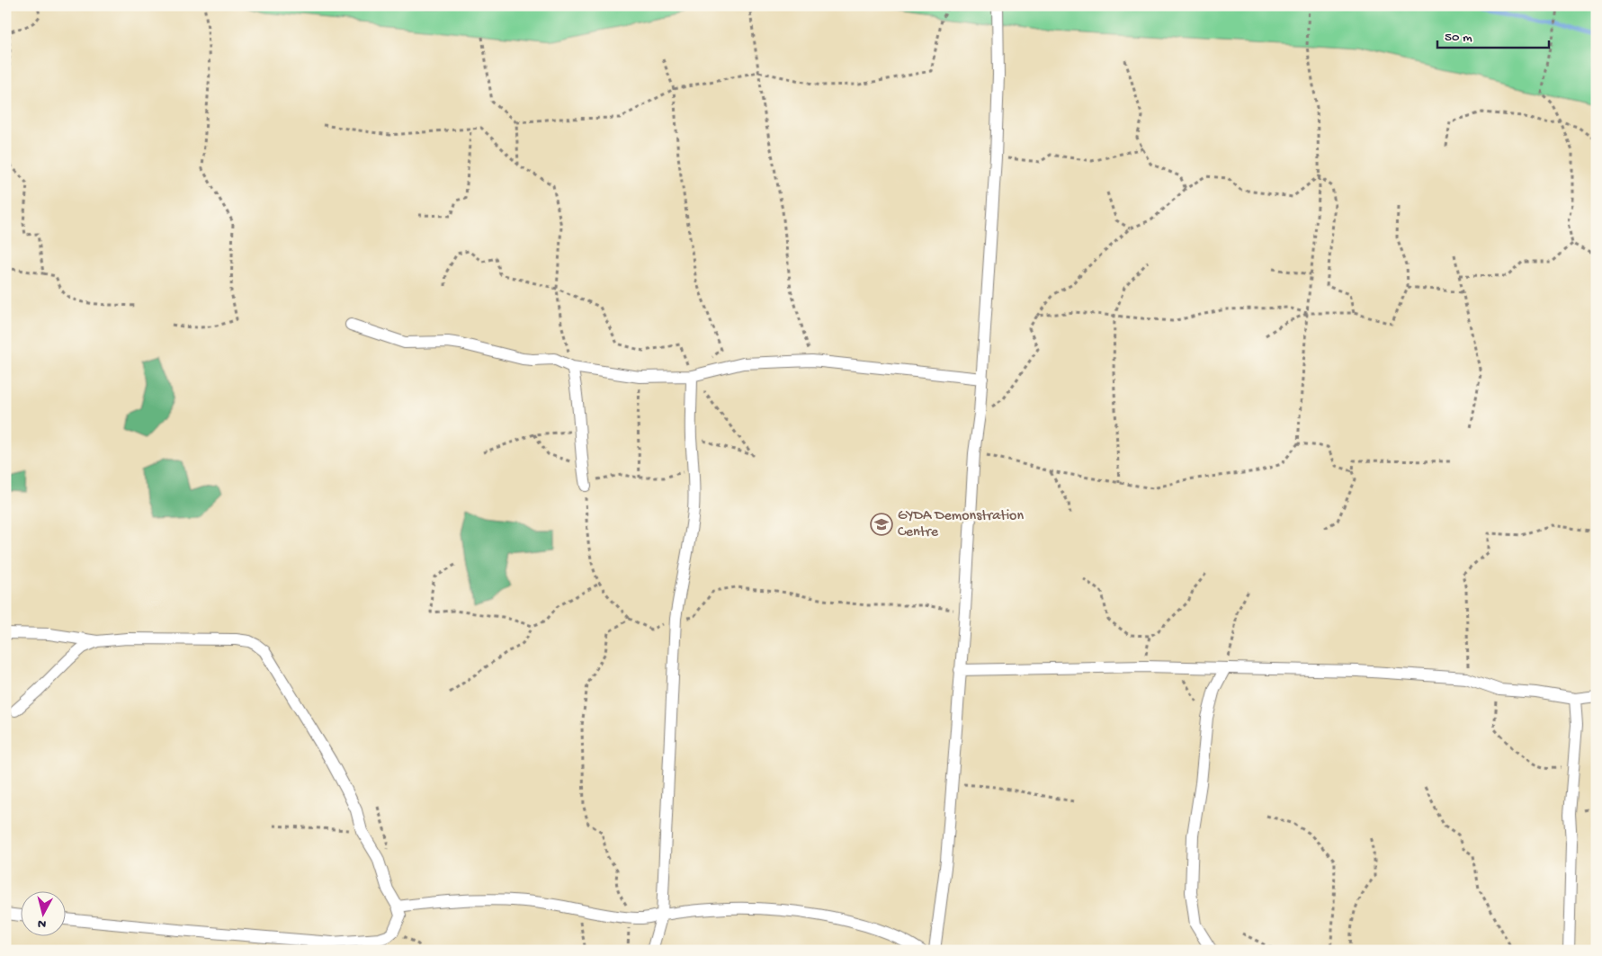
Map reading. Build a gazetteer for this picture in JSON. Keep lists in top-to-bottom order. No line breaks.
{"places":{"school or university":["GYDA Demonstration Centre"]},"scale_bar":"50 m","north":"bottom"}
